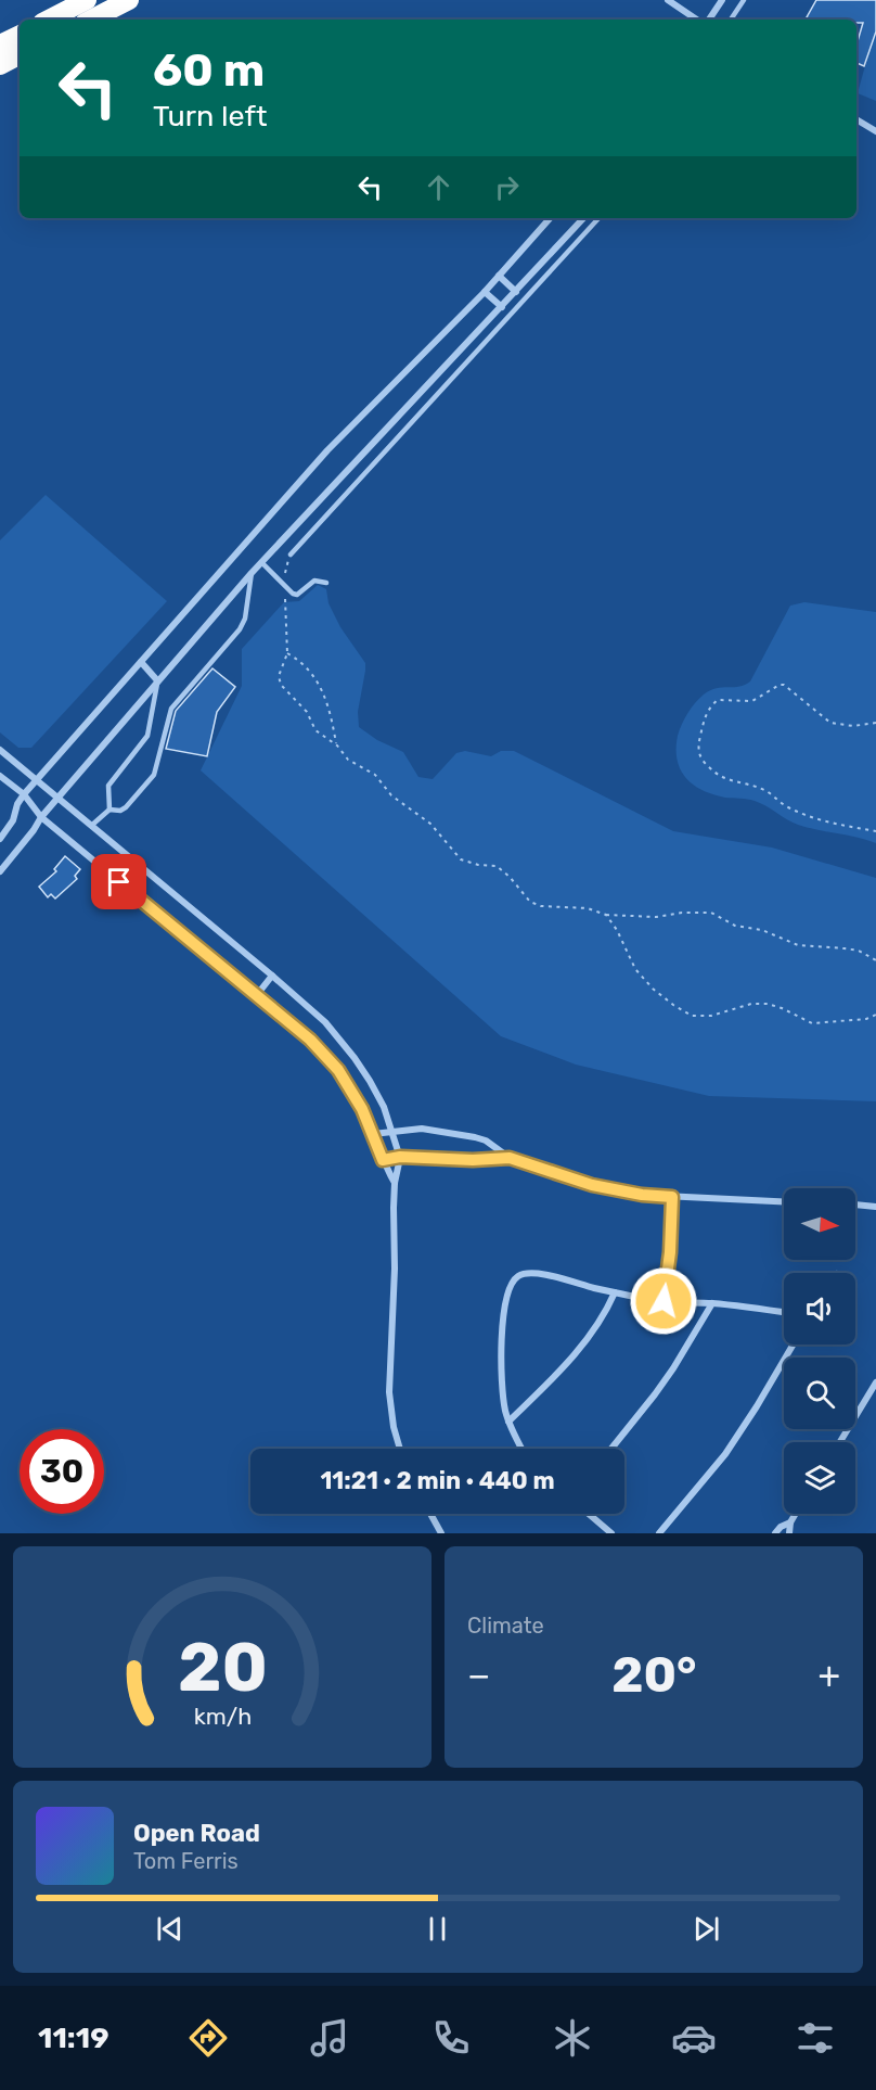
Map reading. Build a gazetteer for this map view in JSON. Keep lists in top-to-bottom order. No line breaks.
{"north":"right","page":{"turn":["60 m","Turn left"],"limit":"30","trip":"11:21 · 2 min · 440 m","tile":"Climate","heat":["−","20°","+"],"song":["Open Road","Tom Ferris"],"tabs":"11:19","gauge":["20","km/h"]}}
